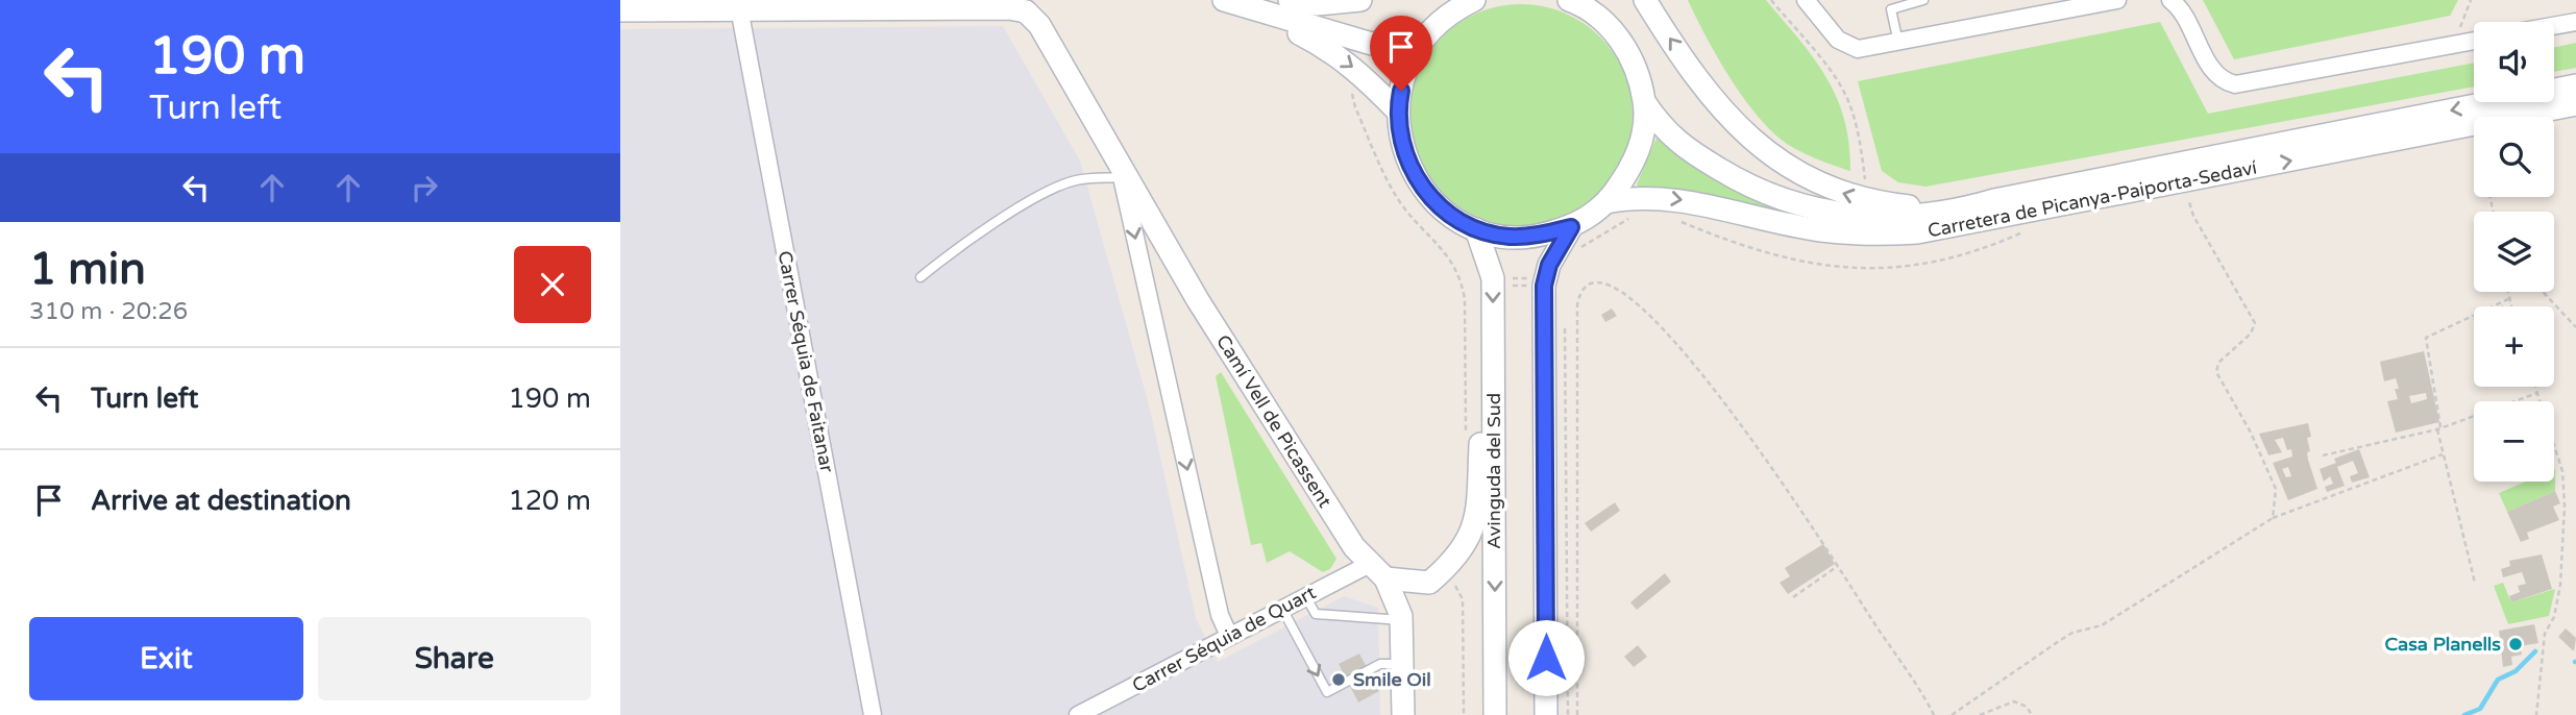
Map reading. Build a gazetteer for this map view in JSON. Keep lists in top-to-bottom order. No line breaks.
{"streets":{"main road":["Carretera de Picanya-Paiporta-Sedaví","Camí Vell de Picassent","Avinguda del Sud"],"street":["Carrer Séquia de Faitanar","Carrer Séquia de Quart"]},"crossings":[["Camí Vell de Picassent","Carrer Séquia de Quart"]],"places":["Casa Planells","Smile Oil"],"page":{"turn":["190 m","Turn left"],"map_buttons":["+","−"],"heading":["1 min","310 m · 20:26"],"list":[{"name":"Turn left","value":"190 m"},{"name":"Arrive at destination","value":"120 m"}],"buttons":["Exit","Share"]}}
